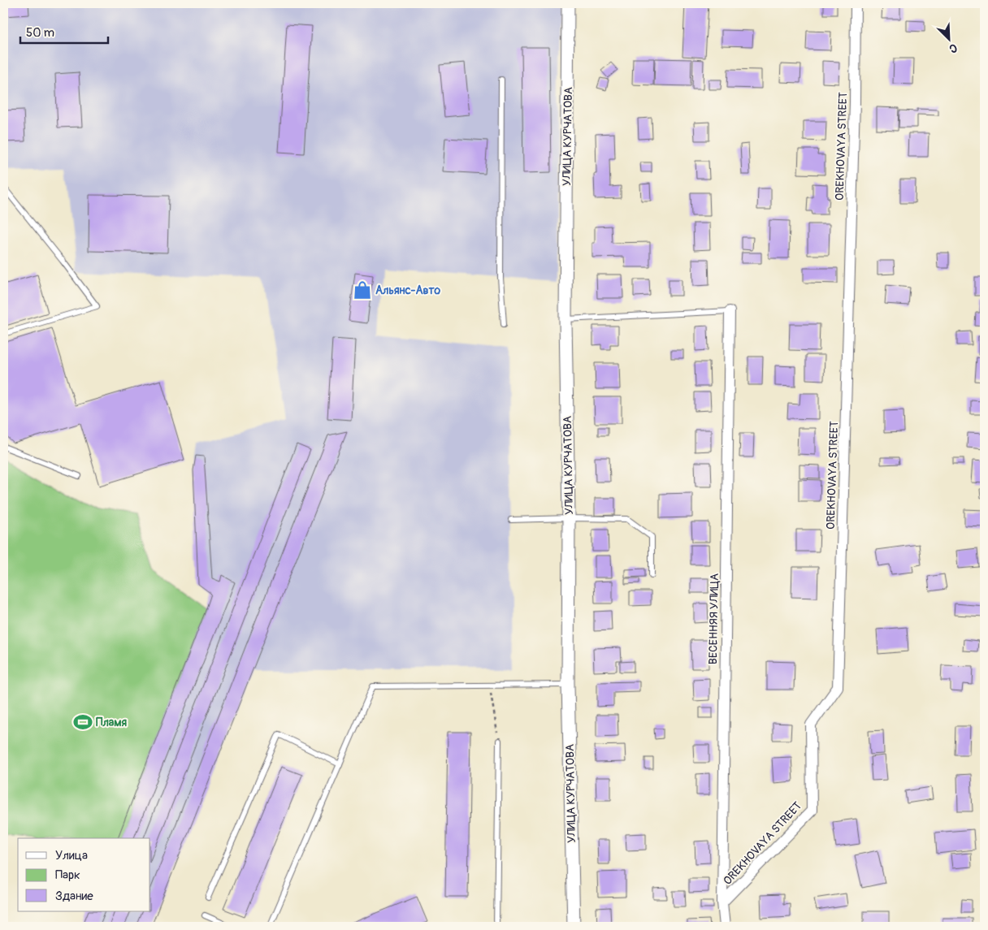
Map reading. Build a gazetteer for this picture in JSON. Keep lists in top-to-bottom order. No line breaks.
{"streets":{"street":["УЛИЦА КУРЧАТОВА","OREKHOVAYA STREET","ВЕСЕННЯЯ УЛИЦА"]},"crossings":[["OREKHOVAYA STREET","ВЕСЕННЯЯ УЛИЦА"]],"places":{"shop":["Альянс-Авто"],"sports":["Пламя"]},"legend":["Улица","Парк","Здание"],"scale_bar":"50 m","north":"bottom right"}
